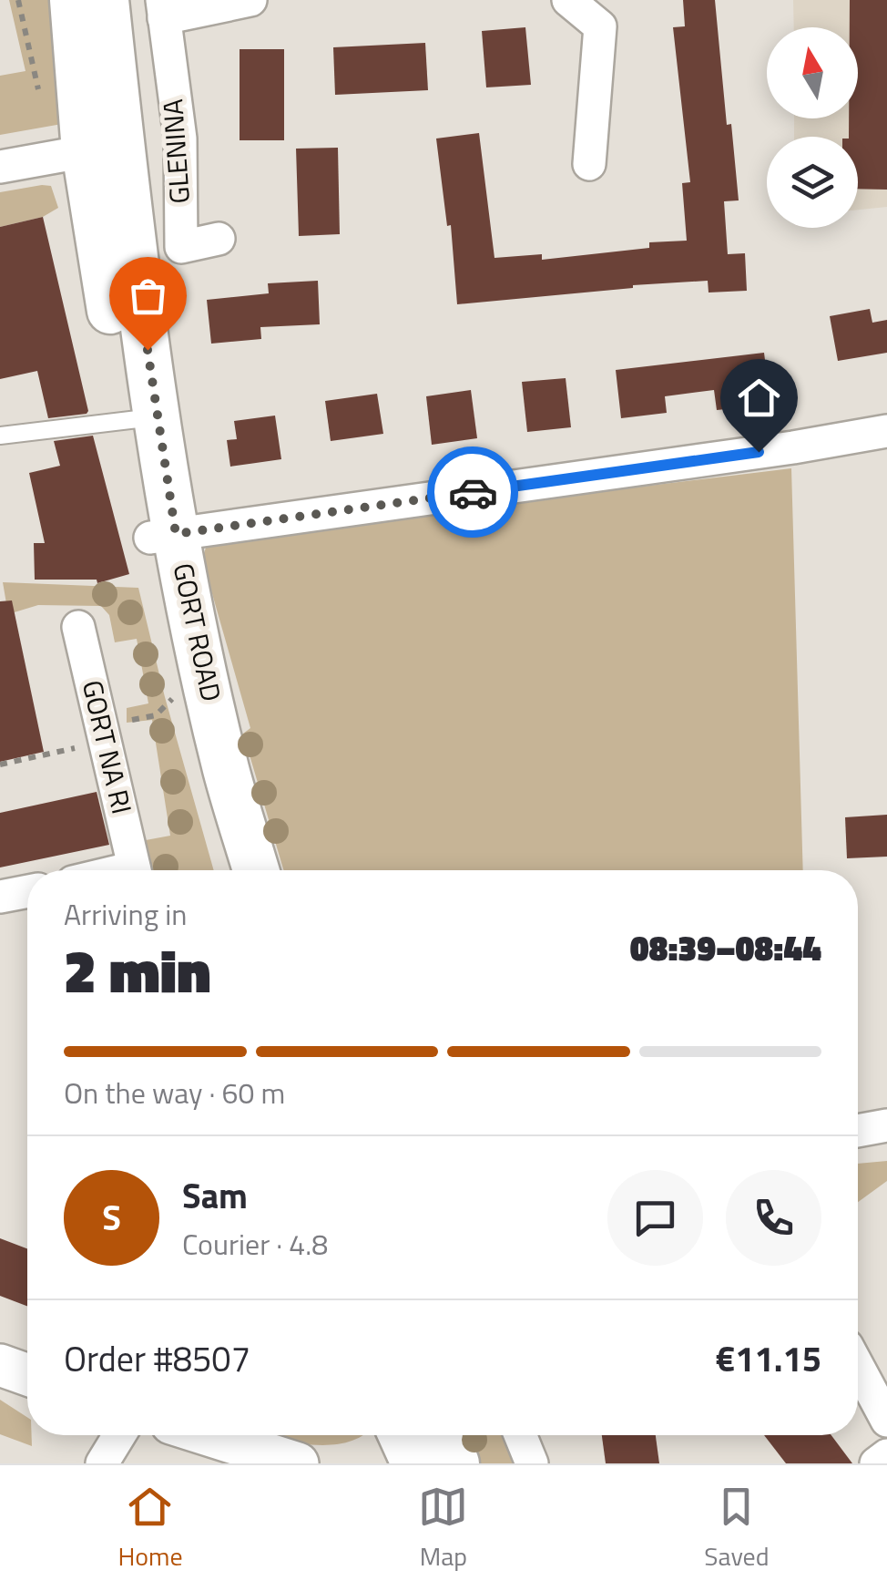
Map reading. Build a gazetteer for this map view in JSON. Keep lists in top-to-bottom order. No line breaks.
{"streets":{"main road":["GORT ROAD"],"street":["GLENINA","GORT NA RI"]},"north":"top","page":{"heading":["2 min","Arriving in","08:39–08:44"],"panel":["Sam","Courier · 4.8","Order #8507","€11.15"],"bar":"On the way · 60 m","round":"S","tabs":["Home","Map","Saved"]}}
